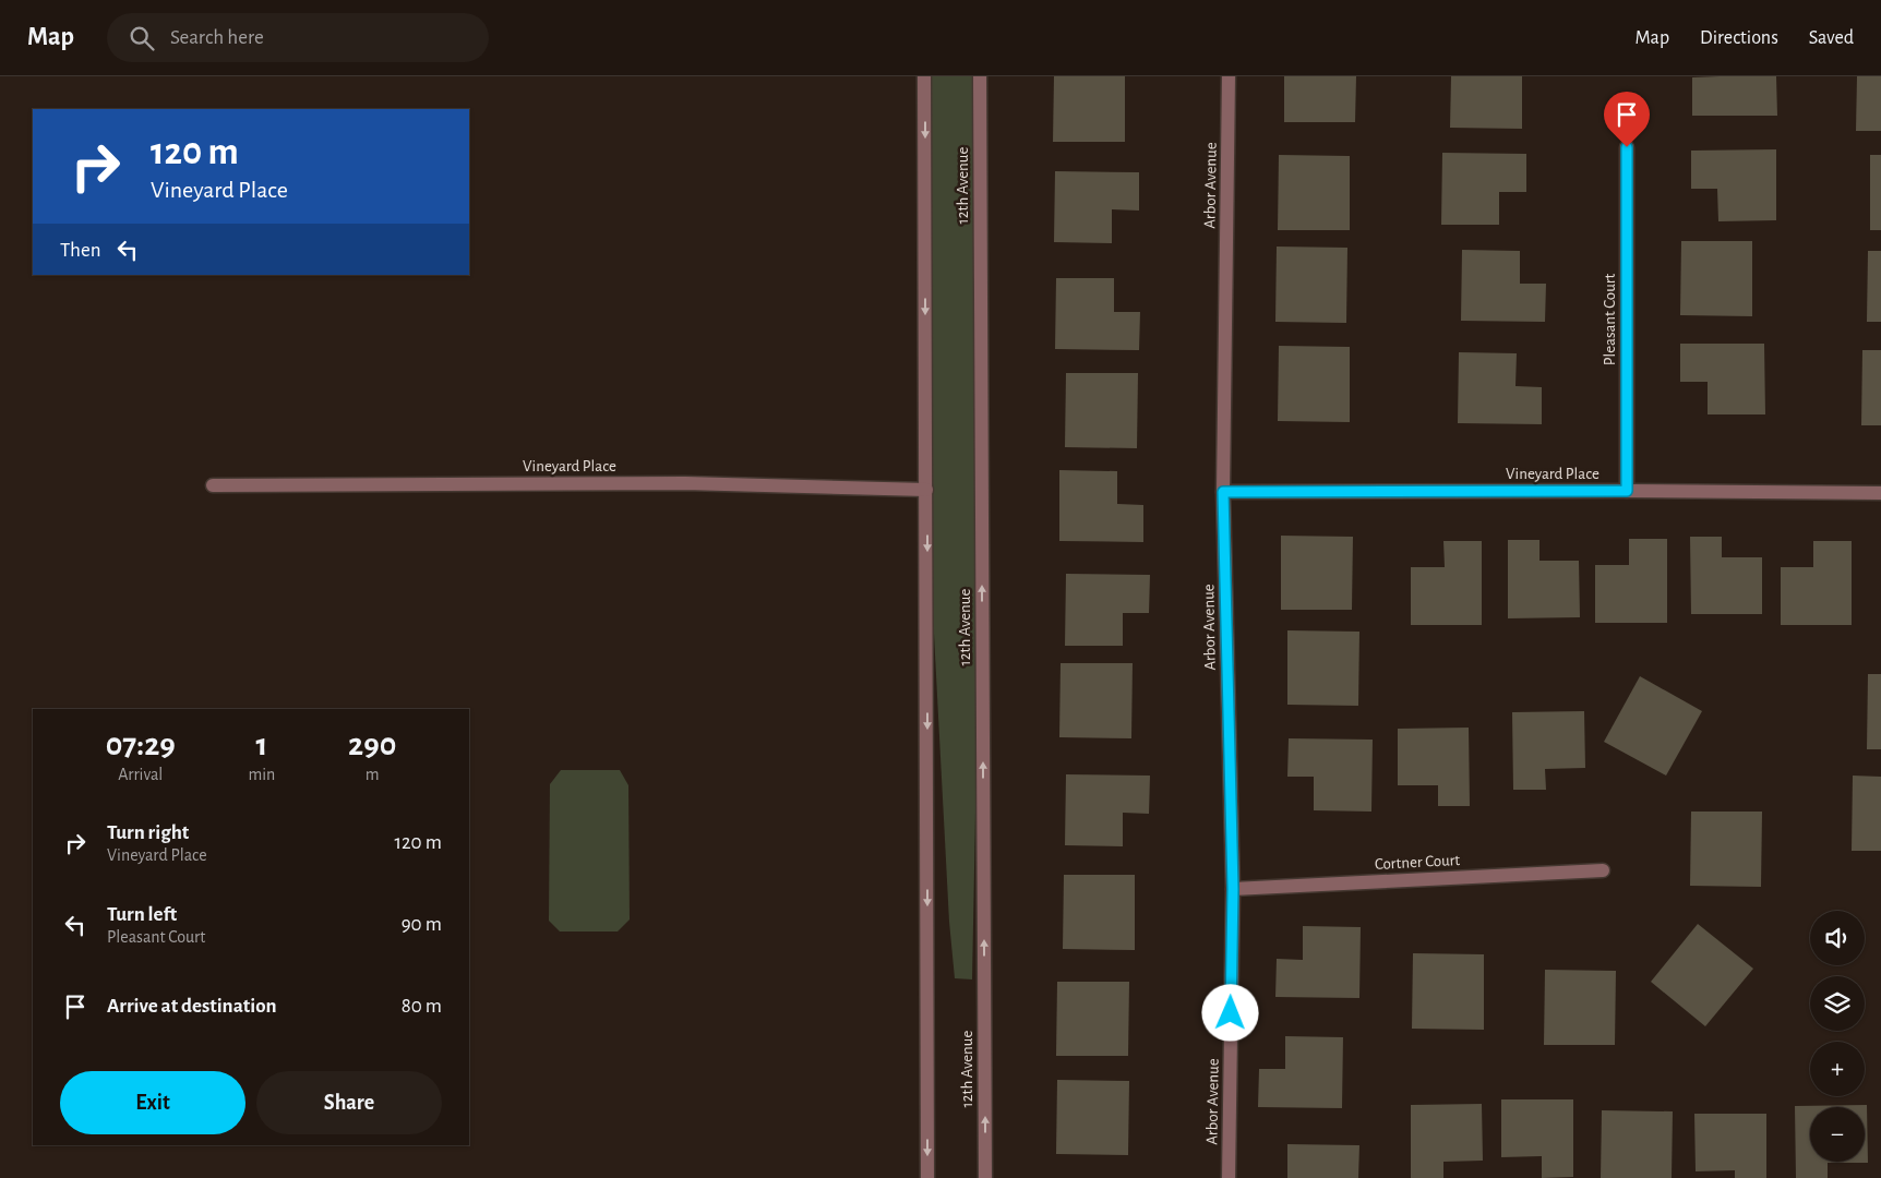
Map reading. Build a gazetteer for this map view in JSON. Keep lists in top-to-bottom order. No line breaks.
{"streets":{"street":["12th Avenue","Arbor Avenue","Pleasant Court","Vineyard Place","Cortner Court"]},"crossings":[["Arbor Avenue","Vineyard Place"],["Arbor Avenue","Cortner Court"],["Pleasant Court","Vineyard Place"]],"page":{"header":"Map","search":"Search here","nav":["Map","Directions","Saved"],"turn":["120 m","Vineyard Place"],"then":"Then","eta":["07:29","Arrival","1","min","290","m"],"list":[{"name":"Turn right","note":"Vineyard Place","value":"120 m"},{"name":"Turn left","note":"Pleasant Court","value":"90 m"},{"name":"Arrive at destination","value":"80 m"}],"map_buttons":["+","−"],"buttons":["Exit","Share"]}}
